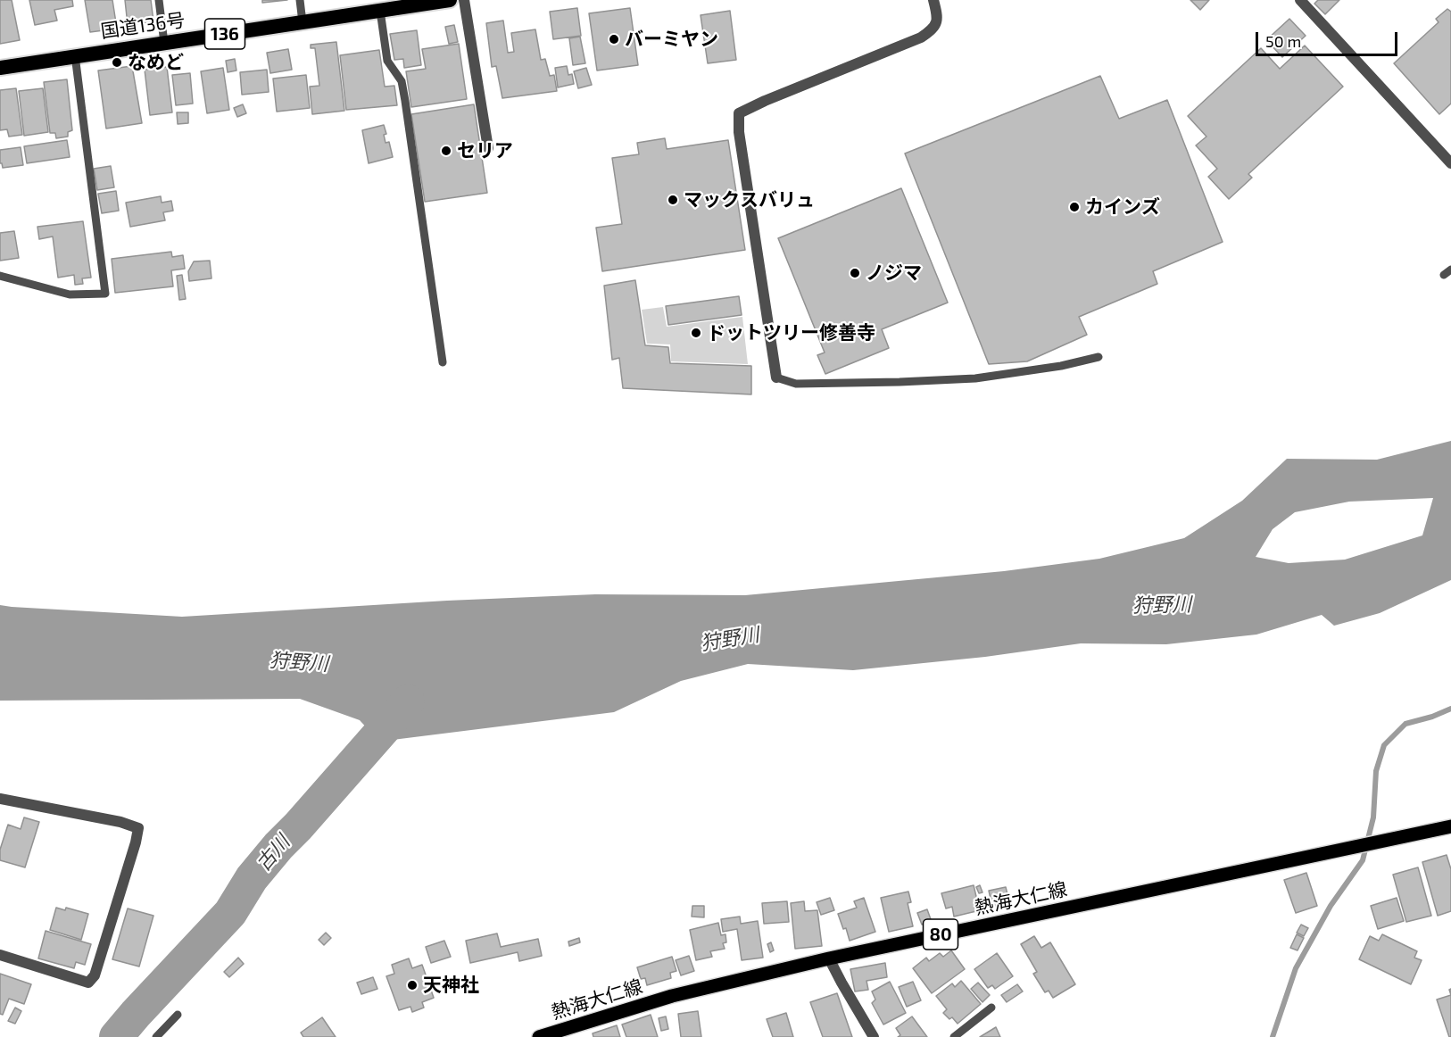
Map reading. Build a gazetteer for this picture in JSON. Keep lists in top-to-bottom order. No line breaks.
{"streets":{"highway":["国道136号","136"],"main road":["熱海大仁線","80"]},"water":["狩野川","古川"],"places":["バーミヤン","なめど","セリア","マックスバリュ","カインズ","ノジマ","ドットツリー修善寺","天神社"],"scale_bar":"50 m"}
